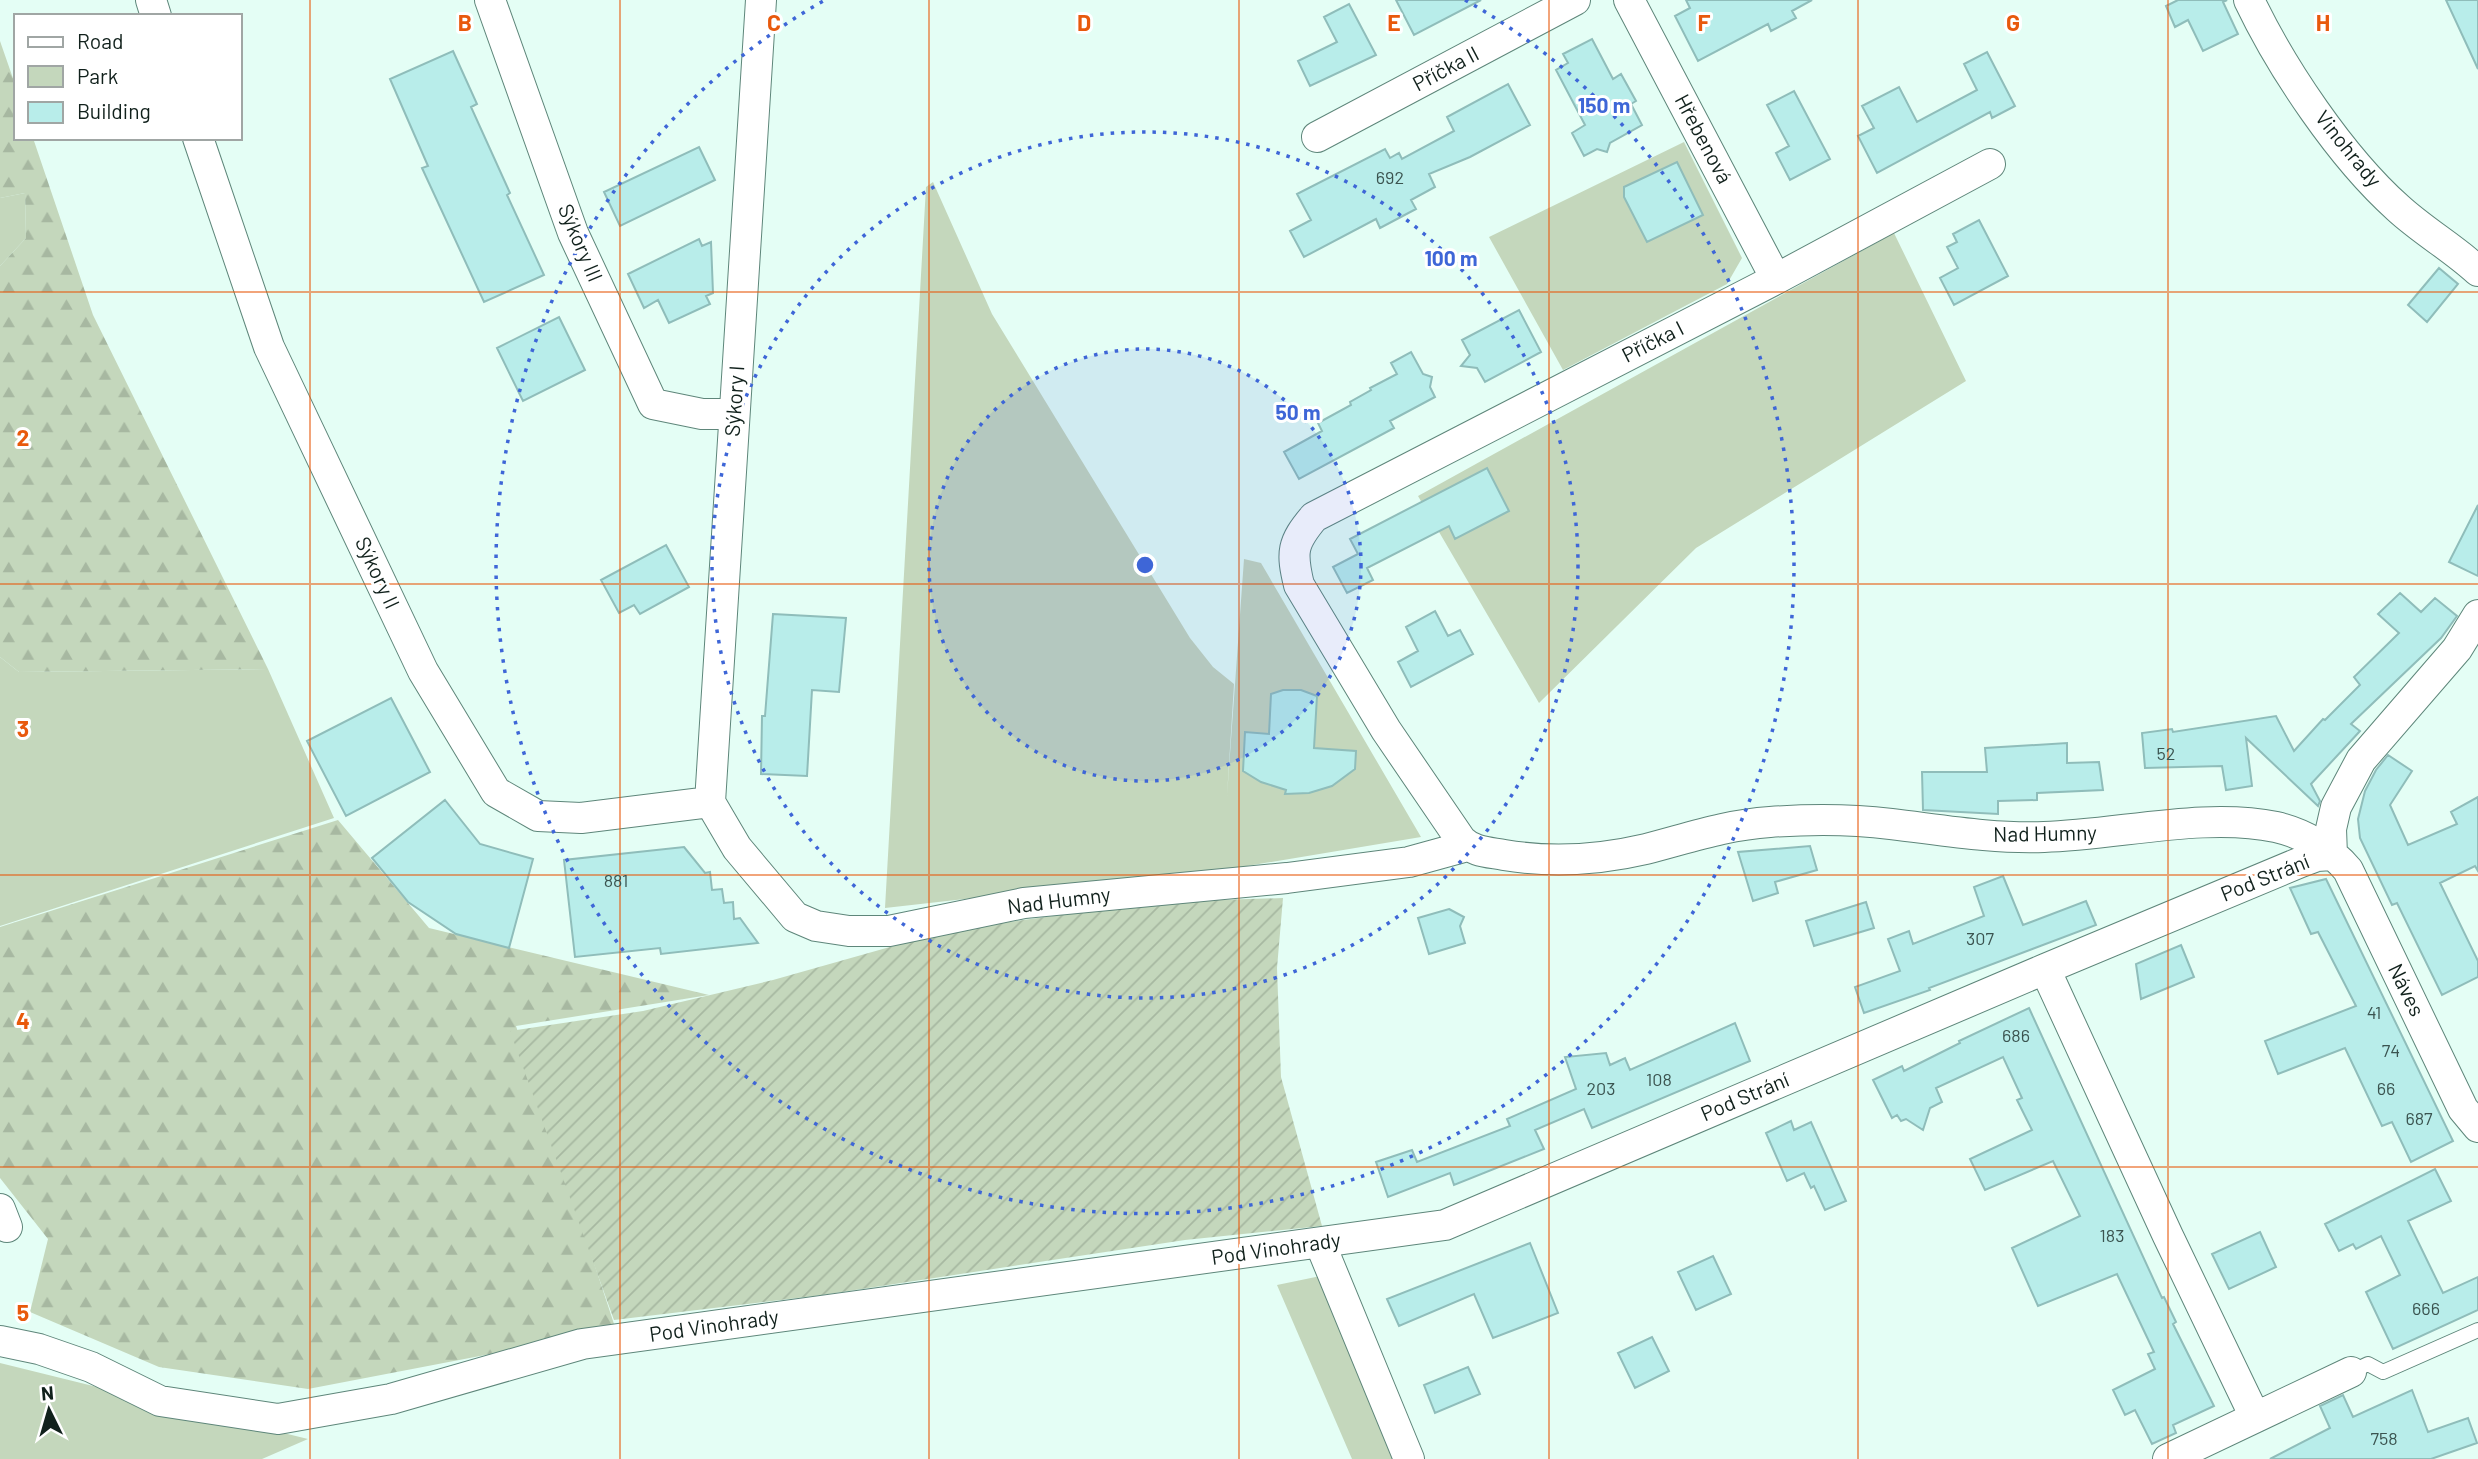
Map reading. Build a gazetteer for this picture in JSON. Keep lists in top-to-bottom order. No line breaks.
{"streets":{"street":["Příčka II","Hřebenová","Vinohrady","Sýkory III","Příčka I","Sýkory I","Sýkory II","Nad Humny","Pod Strání","Náves","Pod Vinohrady"]},"crossings":[["Hřebenová","Příčka I"],["Sýkory III","Sýkory I"],["Příčka I","Nad Humny"],["Sýkory I","Sýkory II"],["Sýkory I","Nad Humny"],["Sýkory II","Nad Humny"],["Nad Humny","Pod Strání"],["Nad Humny","Náves"],["Pod Strání","Náves"],["Pod Strání","Pod Vinohrady"]],"house_numbers":["692","52","881","307","41","686","74","108","203","66","687","183","666","758"],"legend":["Road","Park","Building"],"north":"top","grid":{"columns":["B","C","D","E","F","G","H"],"rows":["2","3","4","5"]},"rings":["150 m","100 m","50 m"]}
